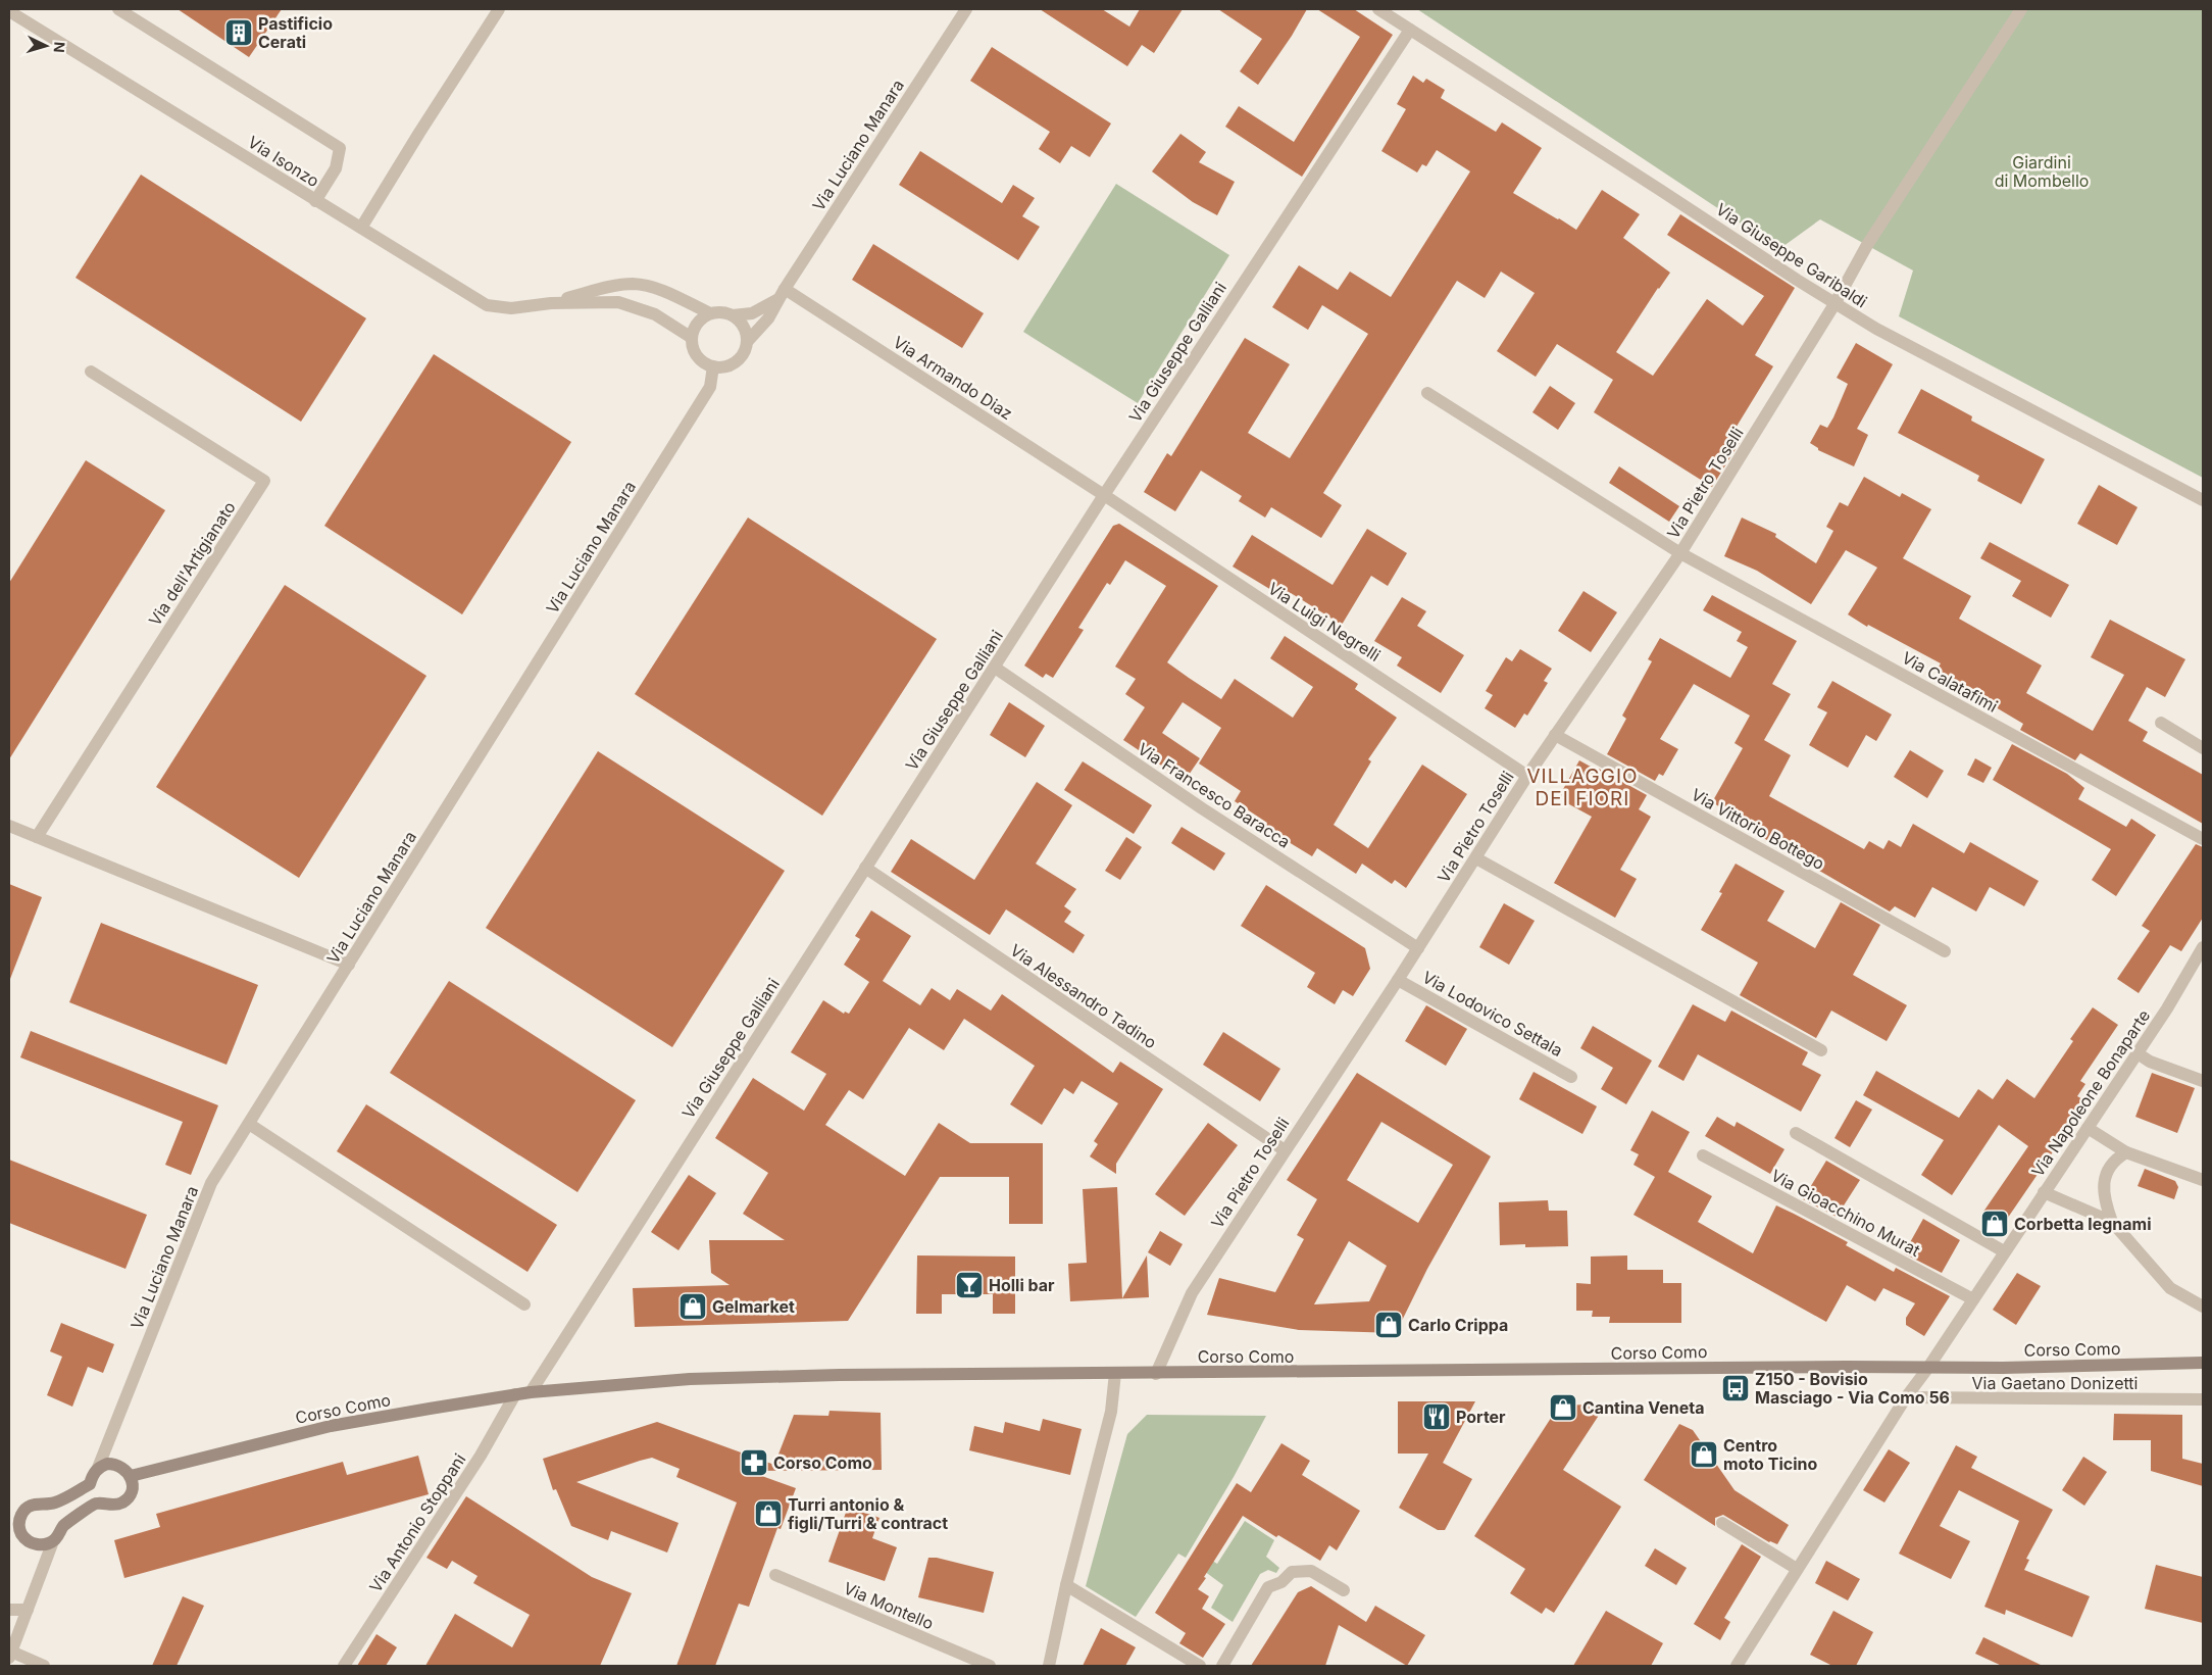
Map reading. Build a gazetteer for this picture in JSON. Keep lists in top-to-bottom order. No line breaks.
{"streets":{"main road":["Corso Como"],"street":["Via Luciano Manara","Via Isonzo","Via Giuseppe Garibaldi","Via Giuseppe Galliani","Via Armando Diaz","Via Pietro Toselli","Via dell'Artigianato","Via Luigi Negrelli","Via Calatafimi","Via Francesco Baracca","Via Vittorio Bottego","Via Alessandro Tadino","Via Lodovico Settala","Via Napoleone Bonaparte","Via Gioacchino Murat","Via Gaetano Donizetti","Via Antonio Stoppani","Via Montello"]},"crossings":[["Via Luciano Manara","Via Isonzo"],["Via Luciano Manara","Via Armando Diaz"],["Via Giuseppe Garibaldi","Via Giuseppe Galliani"],["Via Giuseppe Garibaldi","Via Pietro Toselli"],["Via Giuseppe Galliani","Via Armando Diaz"],["Via Giuseppe Galliani","Via Luigi Negrelli"],["Via Giuseppe Galliani","Via Francesco Baracca"],["Via Giuseppe Galliani","Via Alessandro Tadino"],["Via Giuseppe Galliani","Corso Como"],["Via Armando Diaz","Via Luigi Negrelli"],["Via Pietro Toselli","Via Luigi Negrelli"],["Via Pietro Toselli","Via Calatafimi"],["Via Pietro Toselli","Via Francesco Baracca"],["Via Pietro Toselli","Via Vittorio Bottego"],["Via Pietro Toselli","Via Alessandro Tadino"],["Via Pietro Toselli","Via Lodovico Settala"],["Via Pietro Toselli","Corso Como"],["Via Napoleone Bonaparte","Via Gioacchino Murat"],["Via Napoleone Bonaparte","Corso Como"],["Via Napoleone Bonaparte","Via Gaetano Donizetti"],["Corso Como","Via Antonio Stoppani"]],"districts":["VILLAGGIO DEI FIORI"],"parks":["Giardini di Mombello"],"places":{"building":["Pastificio Cerati"],"shop":["Corbetta legnami","Gelmarket","Carlo Crippa","Cantina Veneta","Centro moto Ticino","Turri antonio & figli/Turri & contract"],"bar":["Holli bar"],"bus stop":["Z150 - Bovisio Masciago - Via Como 56"],"restaurant":["Porter"],"pharmacy":["Corso Como"]},"north":"right"}
